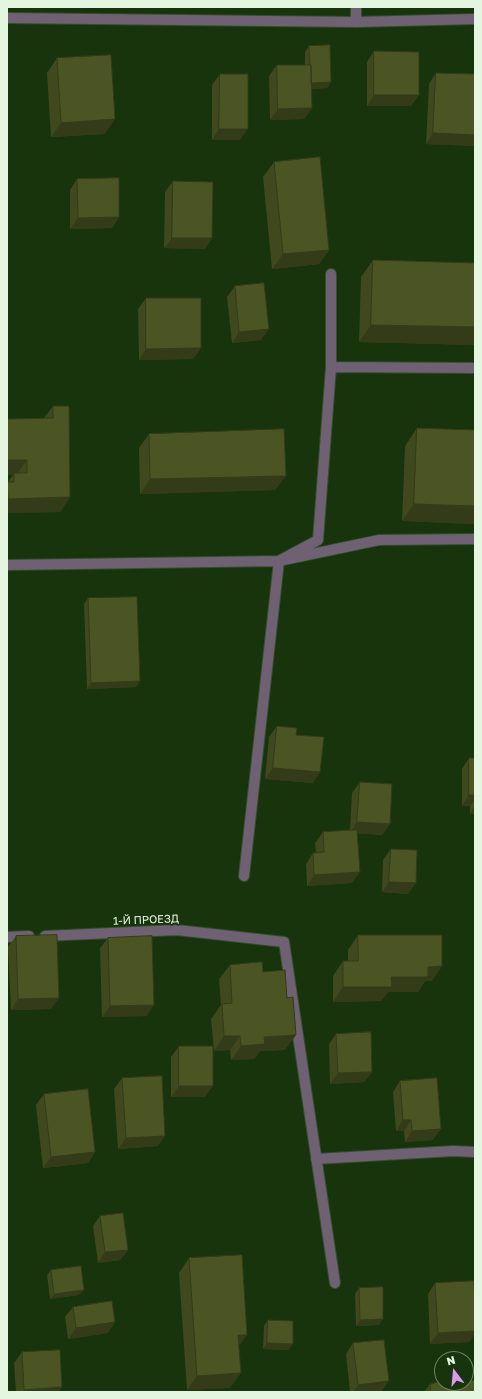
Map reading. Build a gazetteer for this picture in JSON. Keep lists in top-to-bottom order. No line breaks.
{"streets":{"street":["1-Й ПРОЕЗД"]},"north":"top"}
